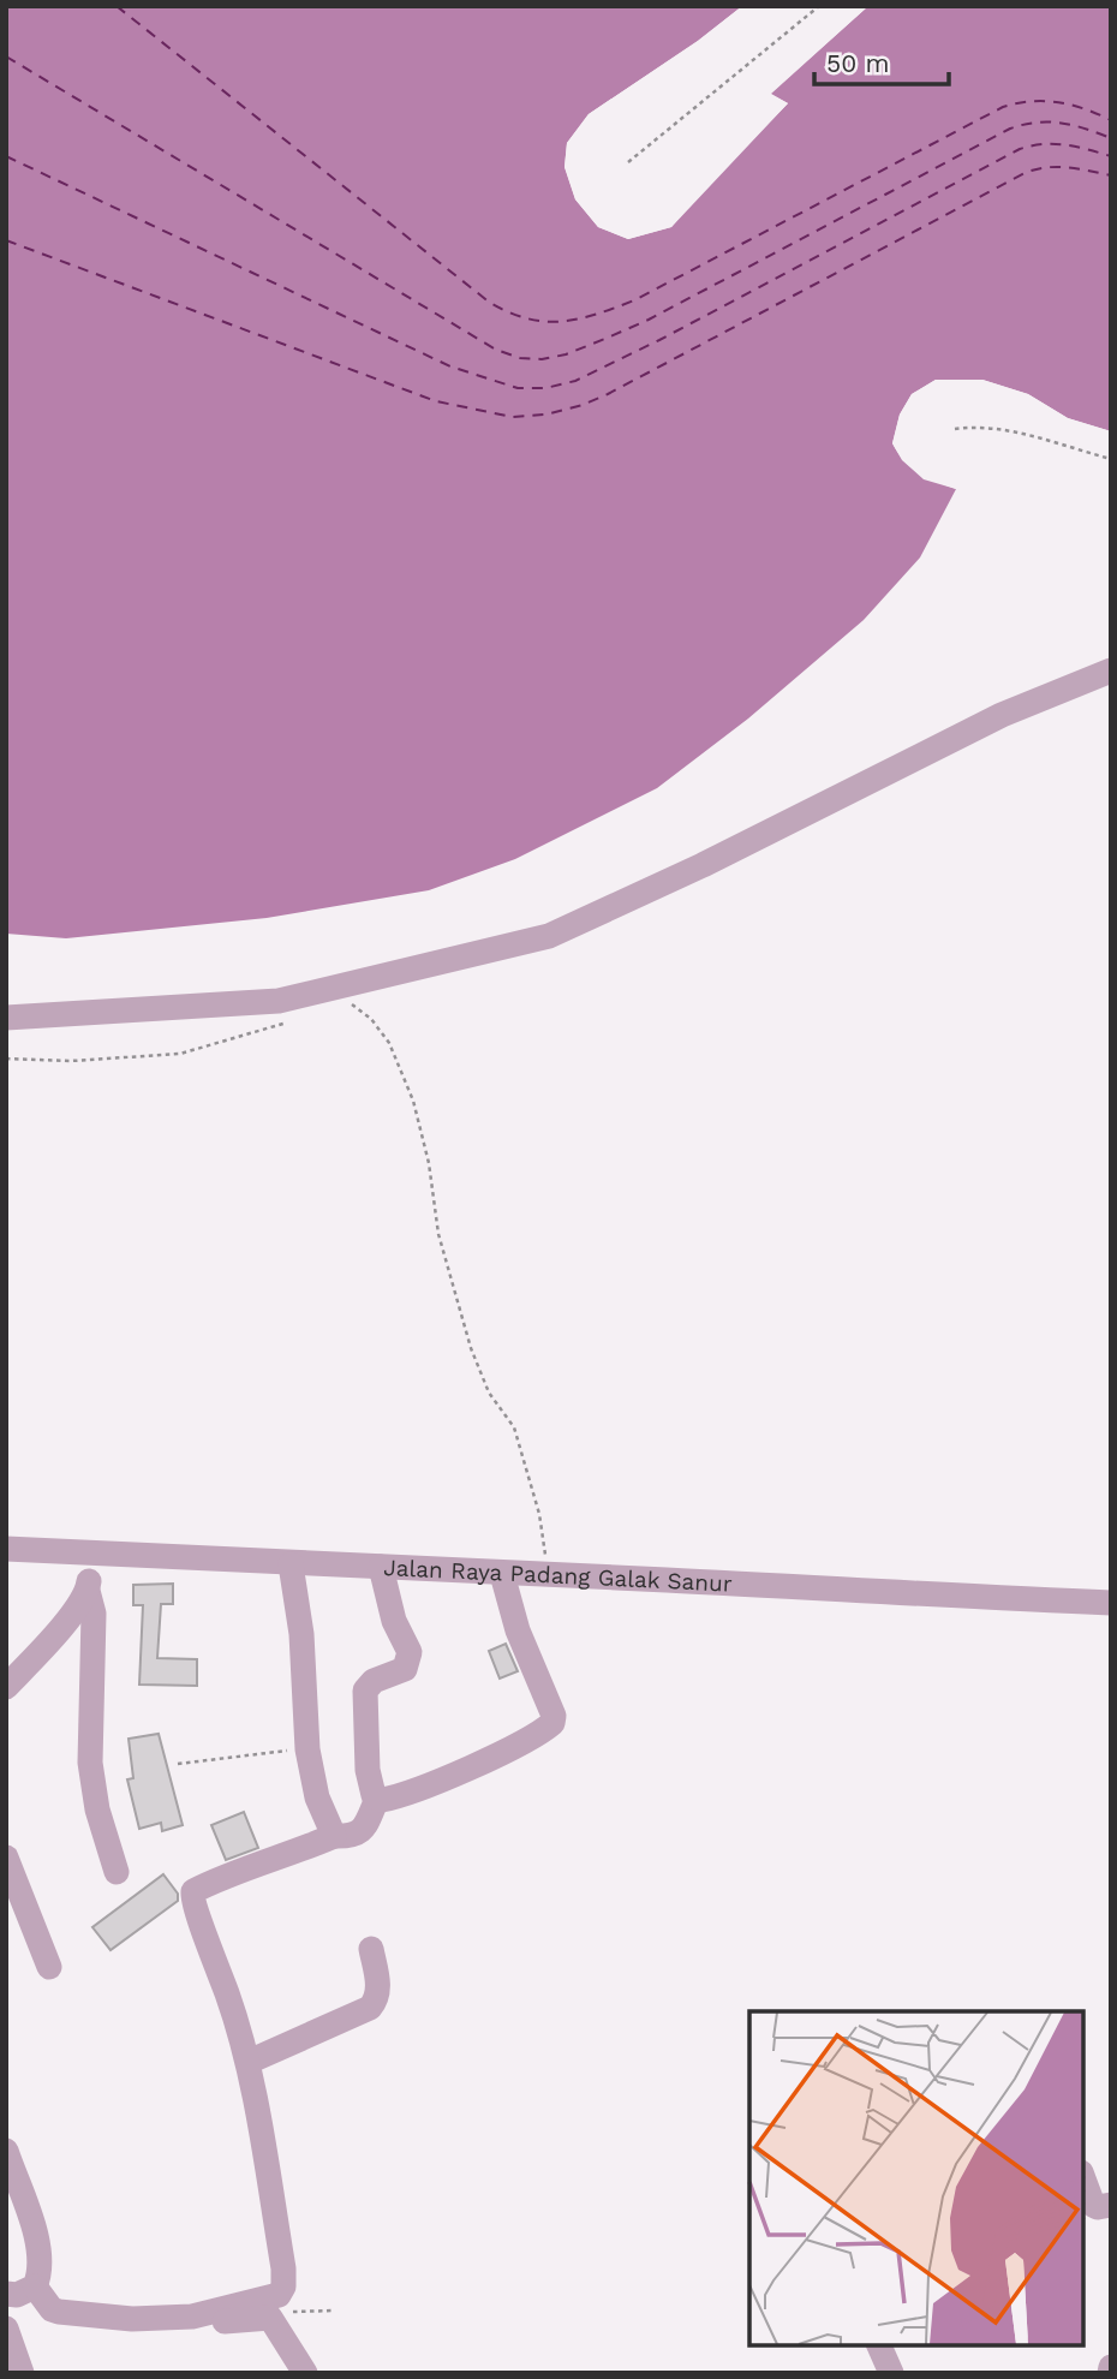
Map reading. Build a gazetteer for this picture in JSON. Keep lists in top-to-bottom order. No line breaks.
{"streets":{"street":["Jalan Raya Padang Galak Sanur"]},"scale_bar":"50 m"}
